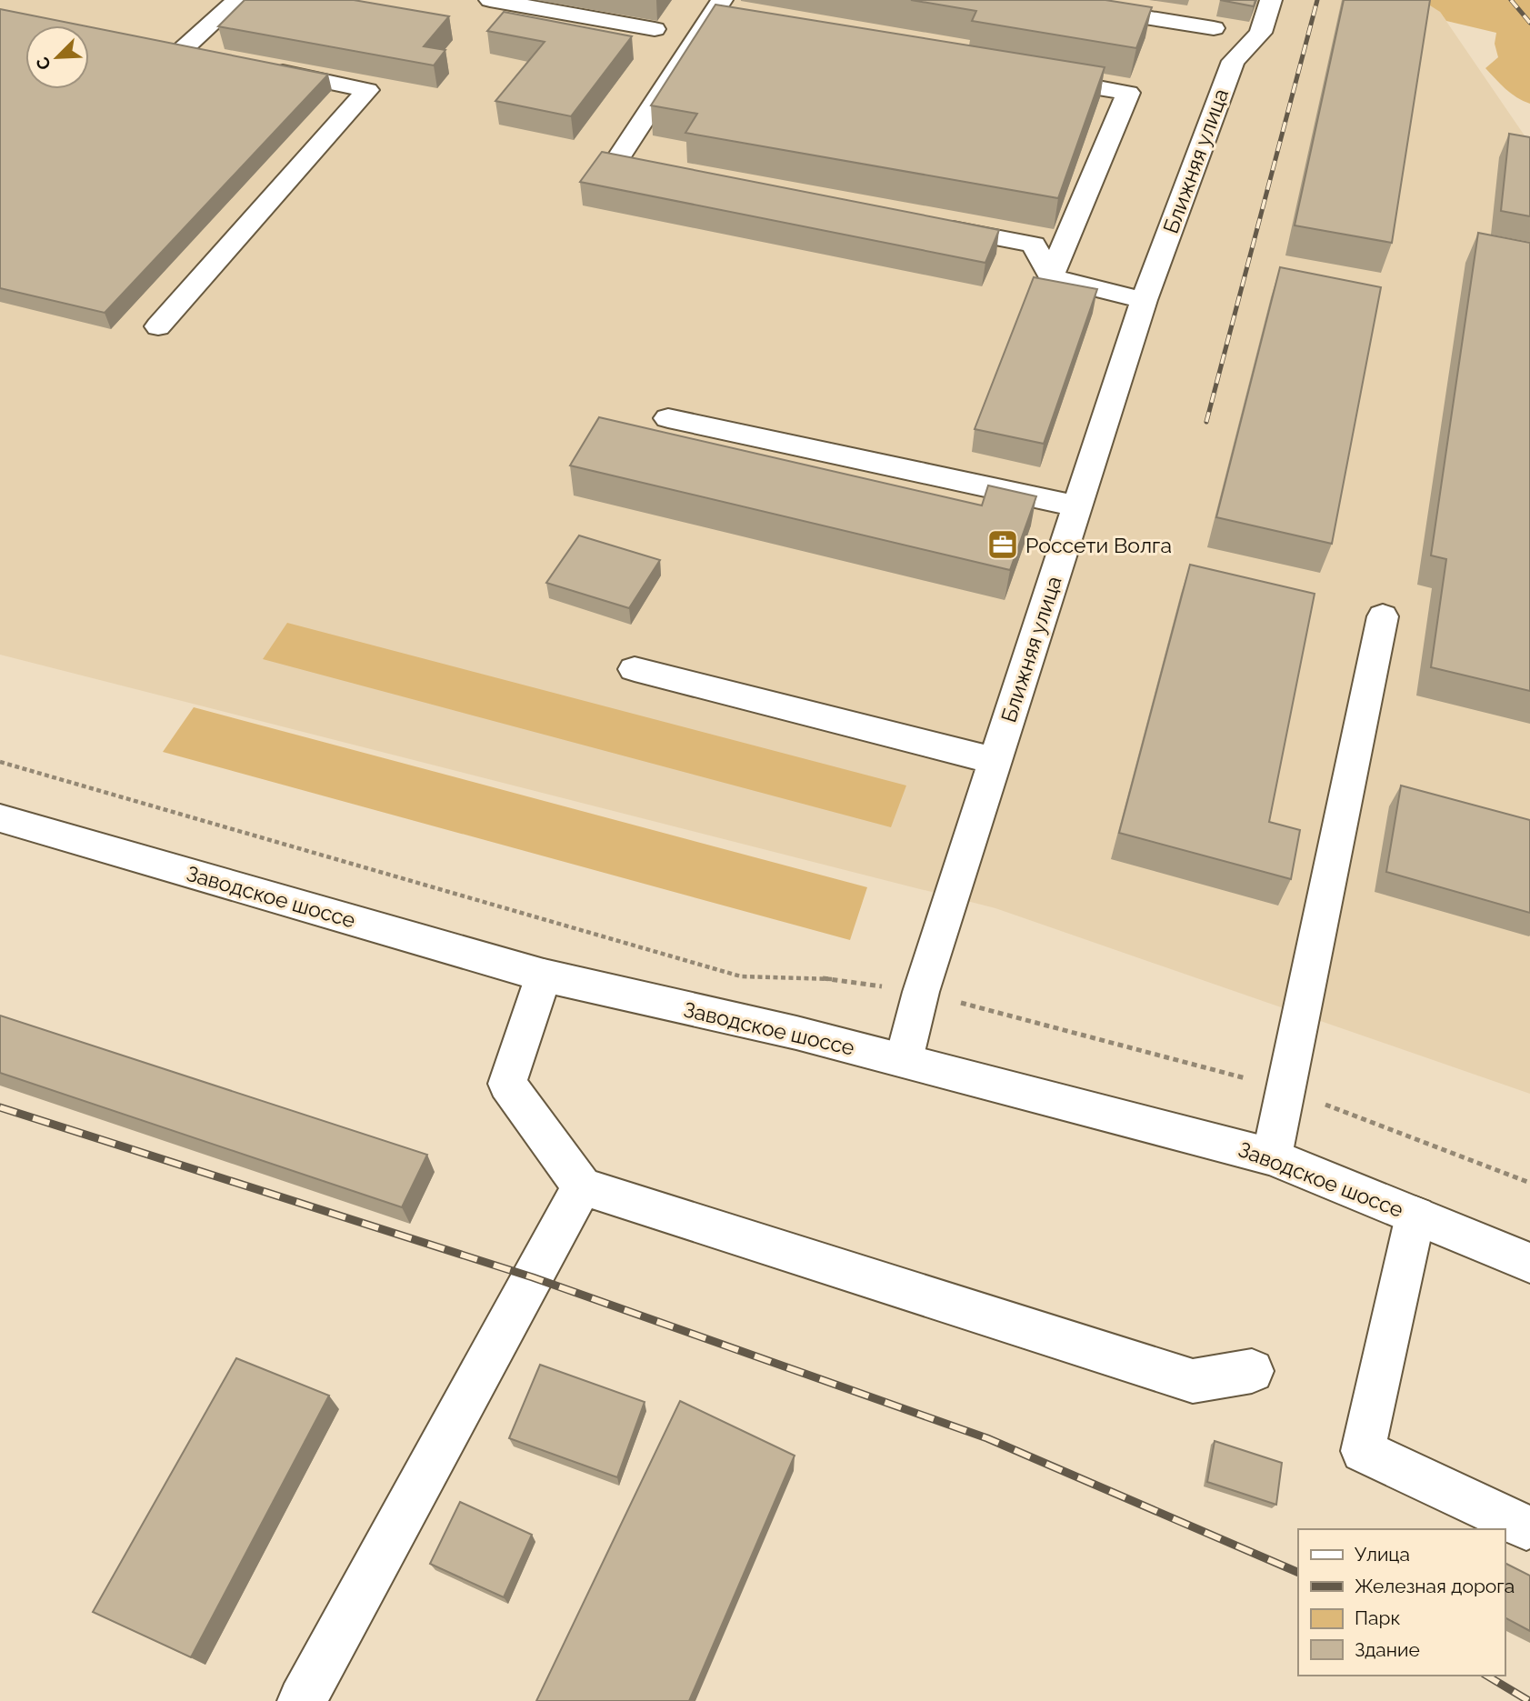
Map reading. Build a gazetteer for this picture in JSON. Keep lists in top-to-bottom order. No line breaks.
{"streets":{"street":["Ближняя улица","Заводское шоссе"]},"crossings":[["Ближняя улица","Заводское шоссе"]],"places":{"office":["Россети Волга"]},"legend":["Улица","Железная дорога","Парк","Здание"],"north":"bottom left"}
